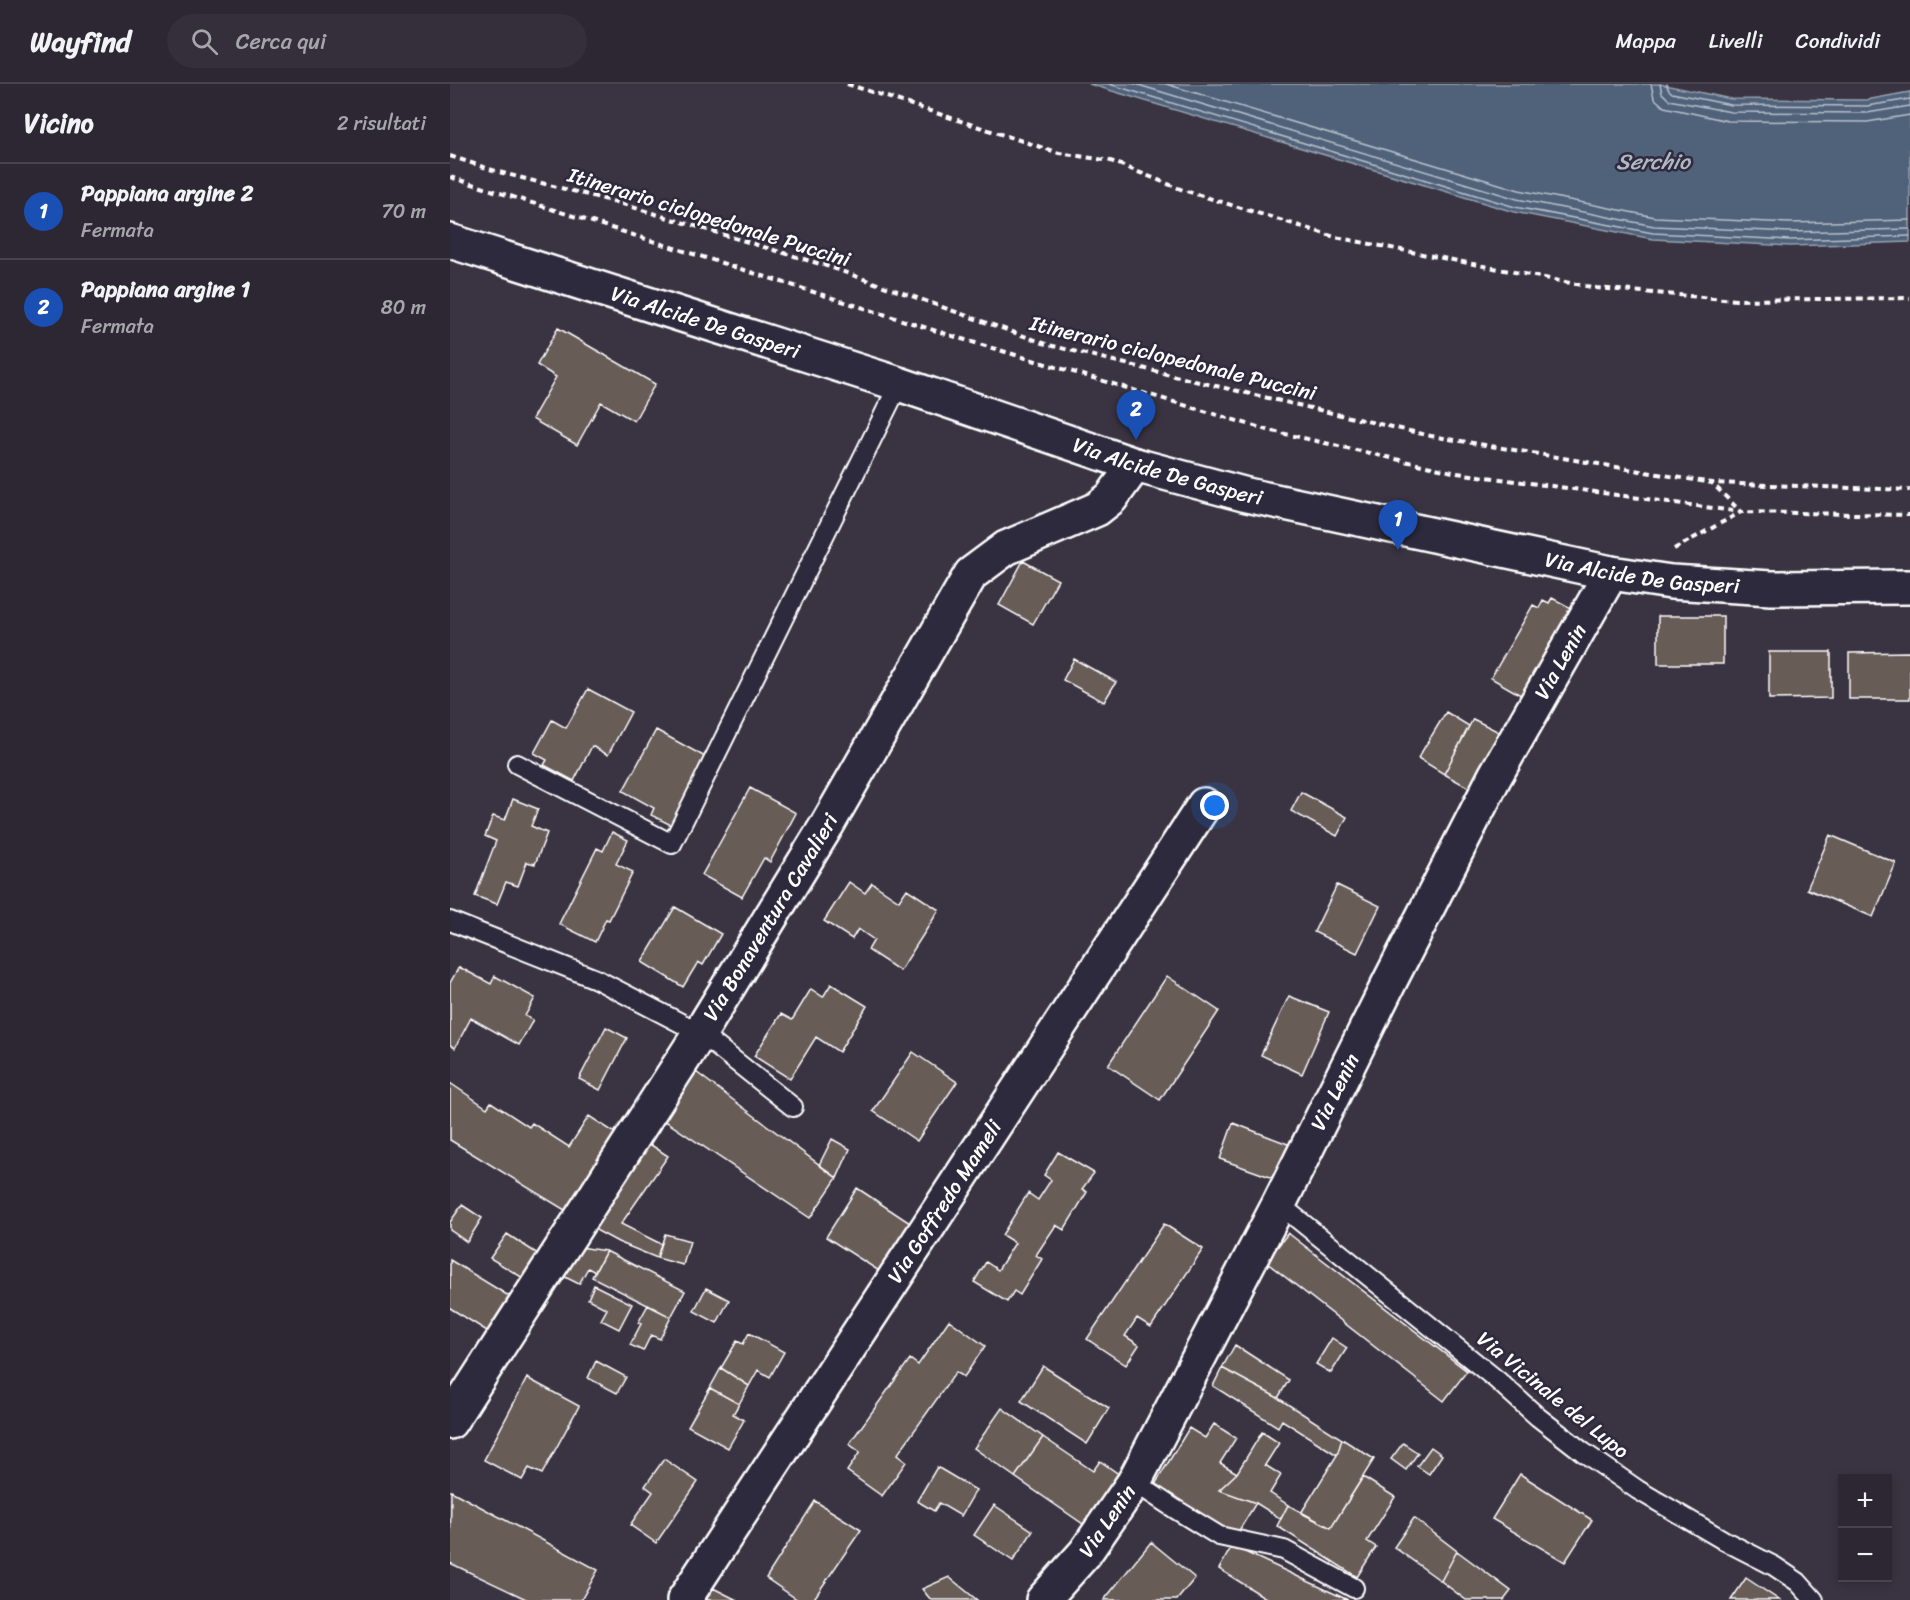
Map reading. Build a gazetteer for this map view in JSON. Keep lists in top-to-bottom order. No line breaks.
{"streets":{"street":["Via Alcide De Gasperi","Via Lenin","Via Bonaventura Cavalieri","Via Goffredo Mameli"],"lane":["Via Vicinale del Lupo"],"path":["Itinerario ciclopedonale Puccini"]},"crossings":[["Via Alcide De Gasperi","Via Lenin"],["Via Alcide De Gasperi","Via Bonaventura Cavalieri"],["Via Lenin","Via Vicinale del Lupo"]],"water":["Serchio"],"page":{"header":"Wayfind","search":"Cerca qui","nav":["Mappa","Livelli","Condividi"],"heading":["Vicino","2 risultati"],"list":[{"mark":"1","name":"Pappiana argine 2","note":"Fermata","value":"70 m"},{"mark":"2","name":"Pappiana argine 1","note":"Fermata","value":"80 m"}],"pins":["2","1"],"map_buttons":["+","−"]}}
